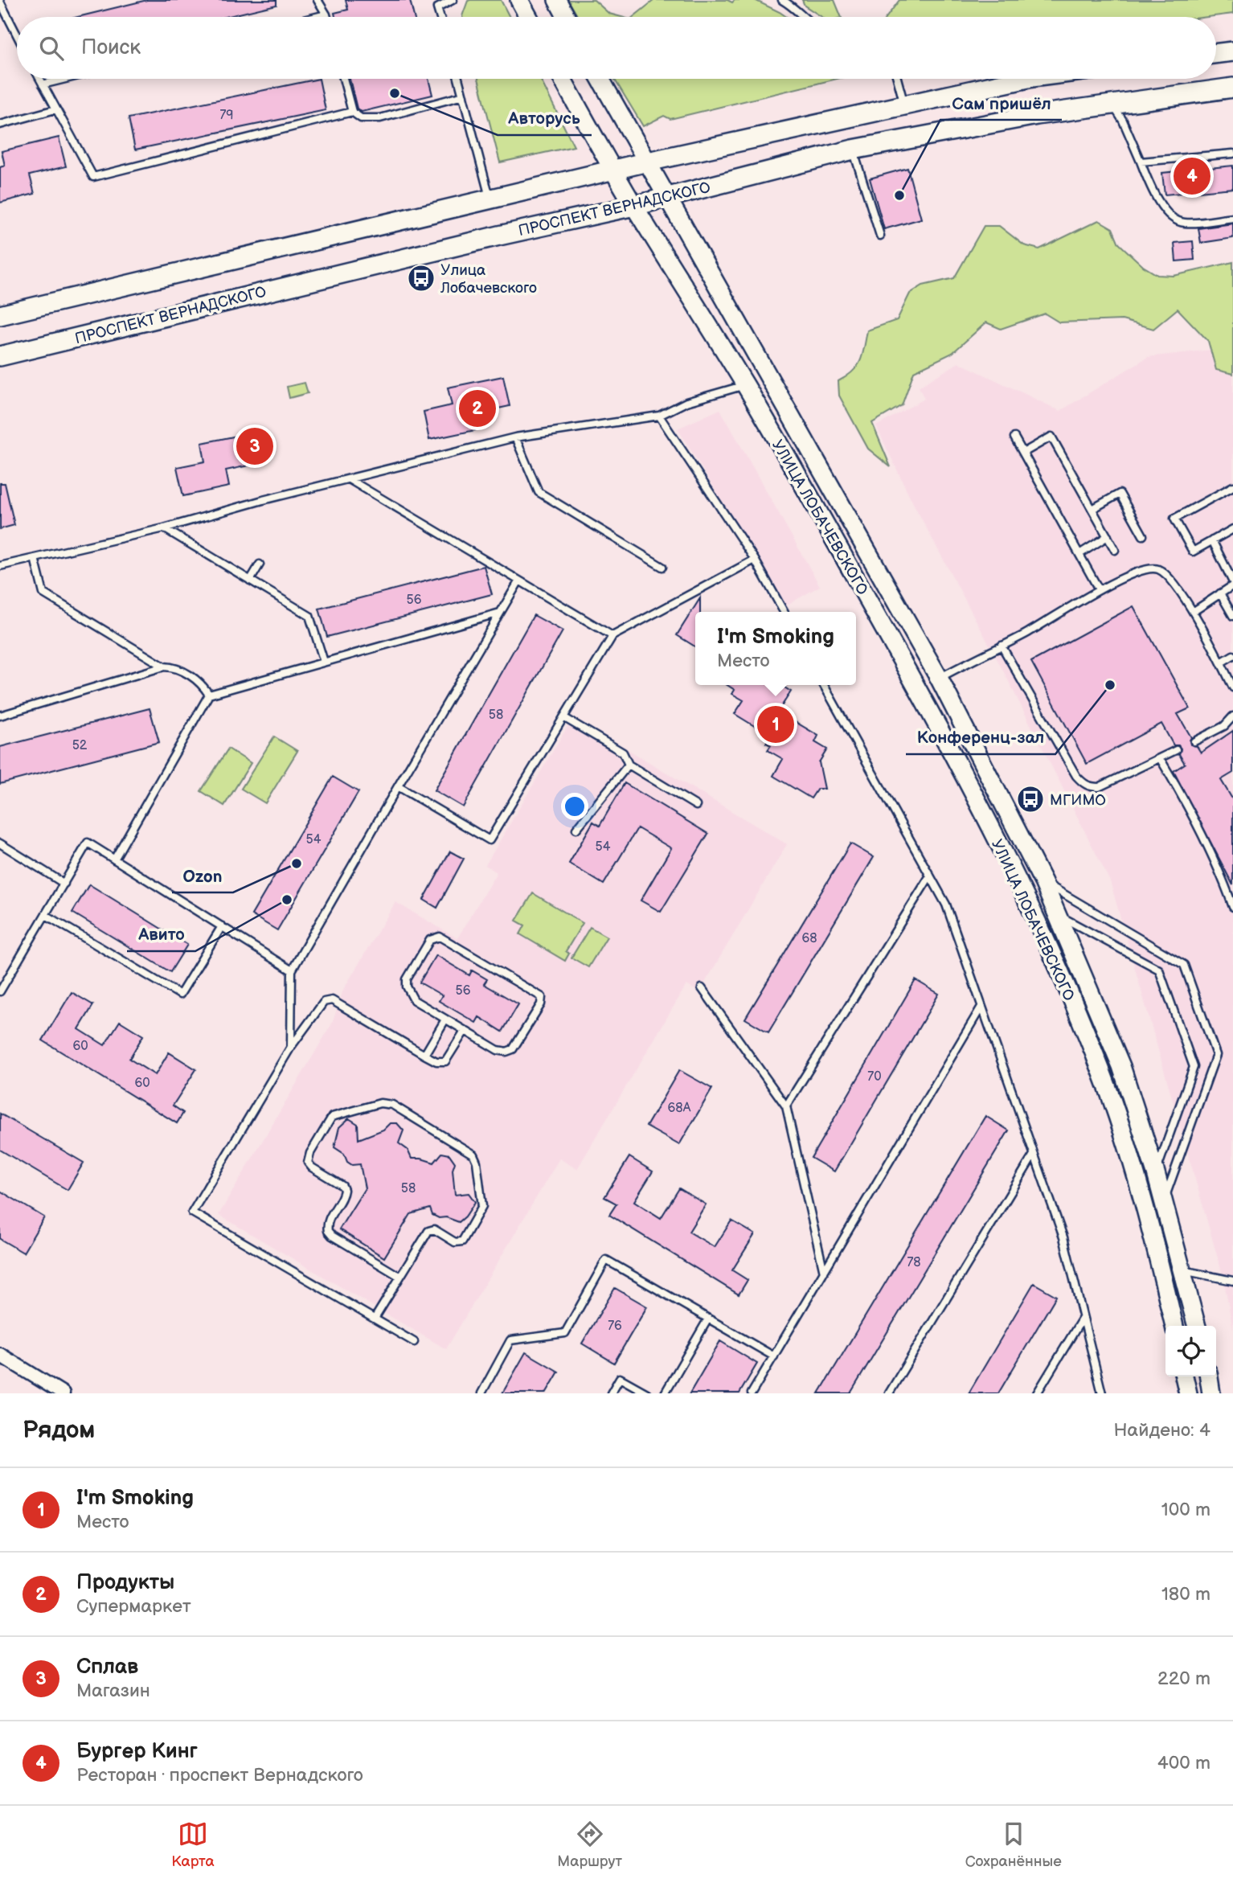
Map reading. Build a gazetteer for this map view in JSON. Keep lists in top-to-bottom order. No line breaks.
{"streets":{"main road":["ПРОСПЕКТ ВЕРНАДСКОГО","УЛИЦА ЛОБАЧЕВСКОГО"]},"crossings":[["ПРОСПЕКТ ВЕРНАДСКОГО","УЛИЦА ЛОБАЧЕВСКОГО"]],"places":{"other":["Авторусь","Сам пришёл","Конференц-зал","Ozon","Авито"],"bus stop":["Улица Лобачевского","МГИМО"]},"house_numbers":["79","56","58","52","54","54","68","56","60","70","60","68А","58","78","76"],"page":{"search":"Поиск","pins":["4","2","3","1"],"popup":["I'm Smoking","Место"],"heading":["Рядом","Найдено: 4"],"list":[{"mark":"1","name":"I'm Smoking","note":"Место","value":"100 m"},{"mark":"2","name":"Продукты","note":"Супермаркет","value":"180 m"},{"mark":"3","name":"Сплав","note":"Магазин","value":"220 m"},{"mark":"4","name":"Бургер Кинг","note":"Ресторан · проспект Вернадского","value":"400 m"}],"nav":["Карта","Маршрут","Сохранённые"]}}
